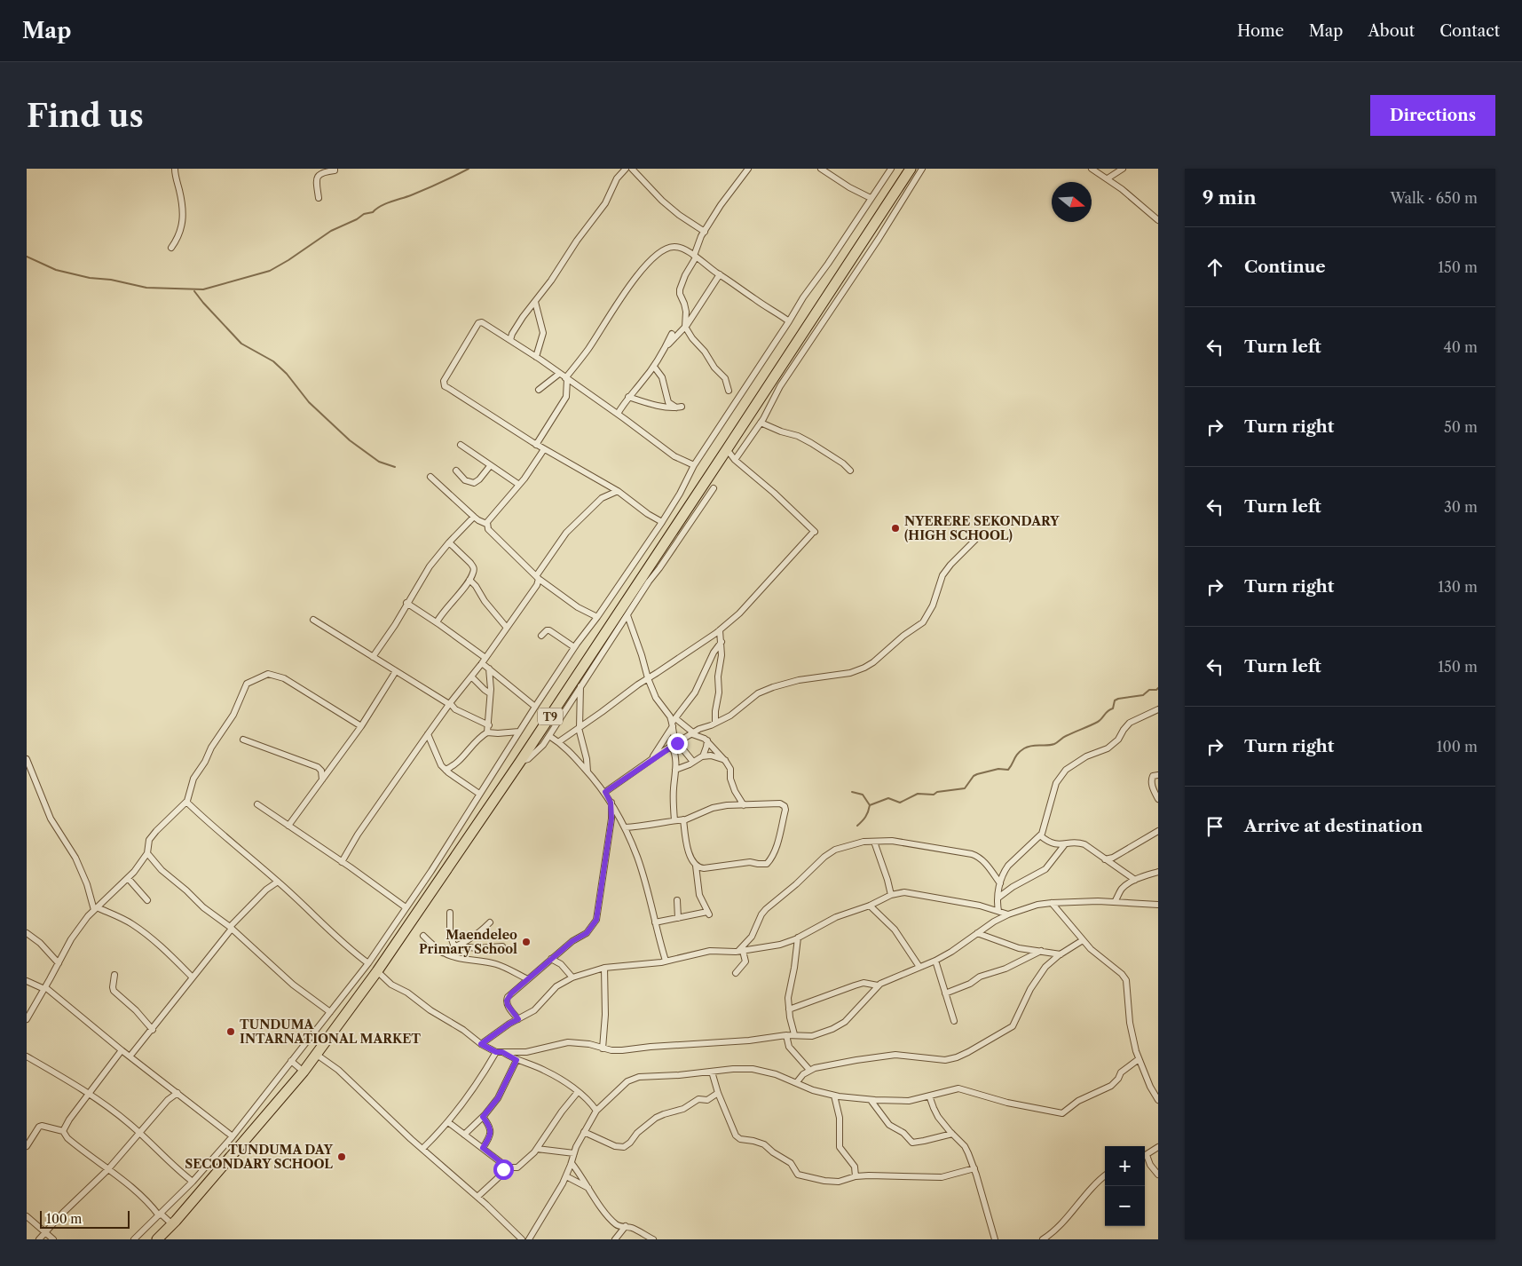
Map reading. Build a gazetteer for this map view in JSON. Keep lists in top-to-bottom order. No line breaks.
{"streets":{"highway":["T9"]},"places":["NYERERE SEKONDARY (HIGH SCHOOL)","Maendeleo Primary School","TUNDUMA INTARNATIONAL MARKET","TUNDUMA DAY SECONDARY SCHOOL"],"scale_bar":"100 m","north":"right","page":{"header":"Map","nav":["Home","Map","About","Contact"],"buttons":"Directions","title":"Find us","heading":["9 min","Walk · 650 m"],"list":[["Continue","150 m"],["Turn left","40 m"],["Turn right","50 m"],["Turn left","30 m"],["Turn right","130 m"],["Turn left","150 m"],["Turn right","100 m"],"Arrive at destination"],"map_buttons":["+","−"],"scale":"100 m"}}
